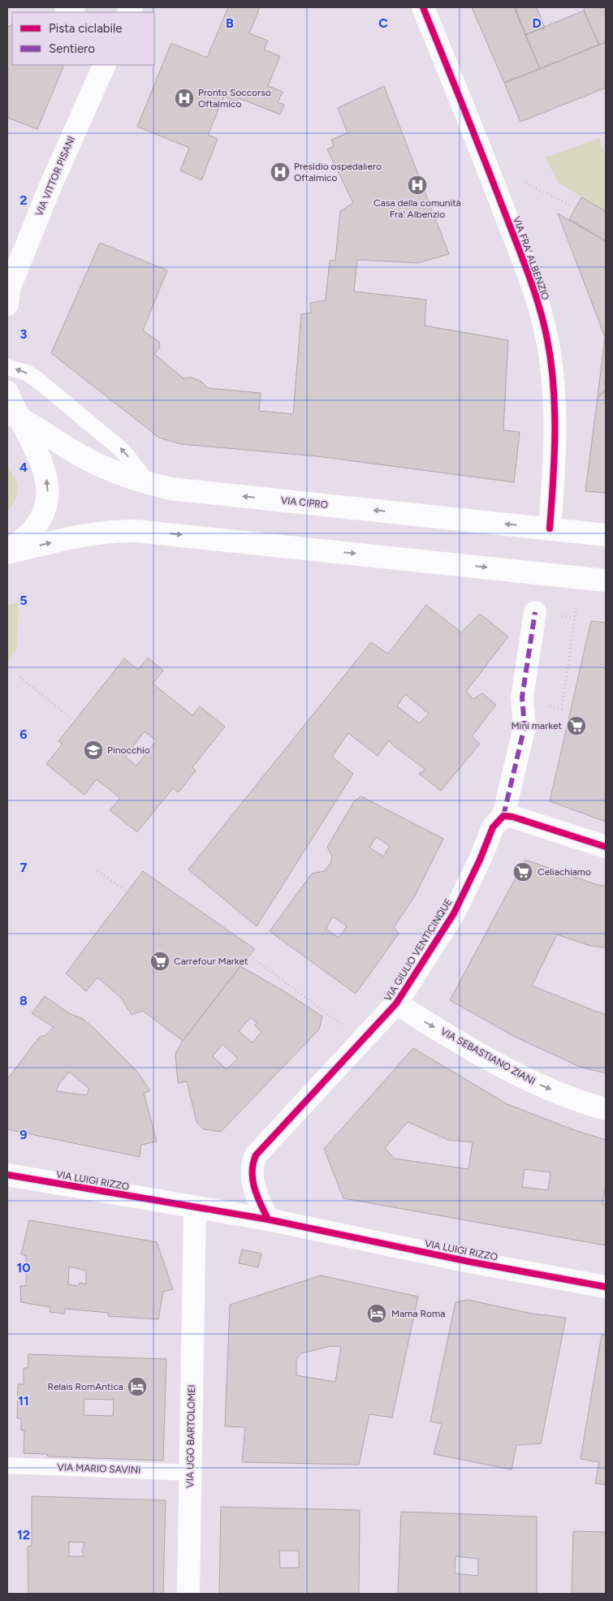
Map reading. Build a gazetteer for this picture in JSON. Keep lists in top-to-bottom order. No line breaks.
{"streets":{"street":["VIA VITTOR PISANI","VIA FRA' ALBENZIO","VIA CIPRO","VIA GIULIO VENTICINQUE","VIA SEBASTIANO ZIANI","VIA LUIGI RIZZO","VIA UGO BARTOLOMEI"],"lane":["VIA MARIO SAVINI"]},"crossings":[["VIA FRA' ALBENZIO","VIA CIPRO"],["VIA GIULIO VENTICINQUE","VIA SEBASTIANO ZIANI"],["VIA GIULIO VENTICINQUE","VIA LUIGI RIZZO"],["VIA LUIGI RIZZO","VIA UGO BARTOLOMEI"],["VIA UGO BARTOLOMEI","VIA MARIO SAVINI"]],"one_way":["VIA SEBASTIANO ZIANI"],"places":{"hospital":["Pronto Soccorso Oftalmico","Presidio ospedaliero Oftalmico","Casa della comunità Fra' Albenzio"],"supermarket":["Mini market","Celiachiamo","Carrefour Market"],"school or university":["Pinocchio"],"hotel":["Mama Roma","Relais RomAntica"]},"legend":["Pista ciclabile","Sentiero"],"grid":{"columns":["B","C","D"],"rows":["2","3","4","5","6","7","8","9","10","11","12"]}}
